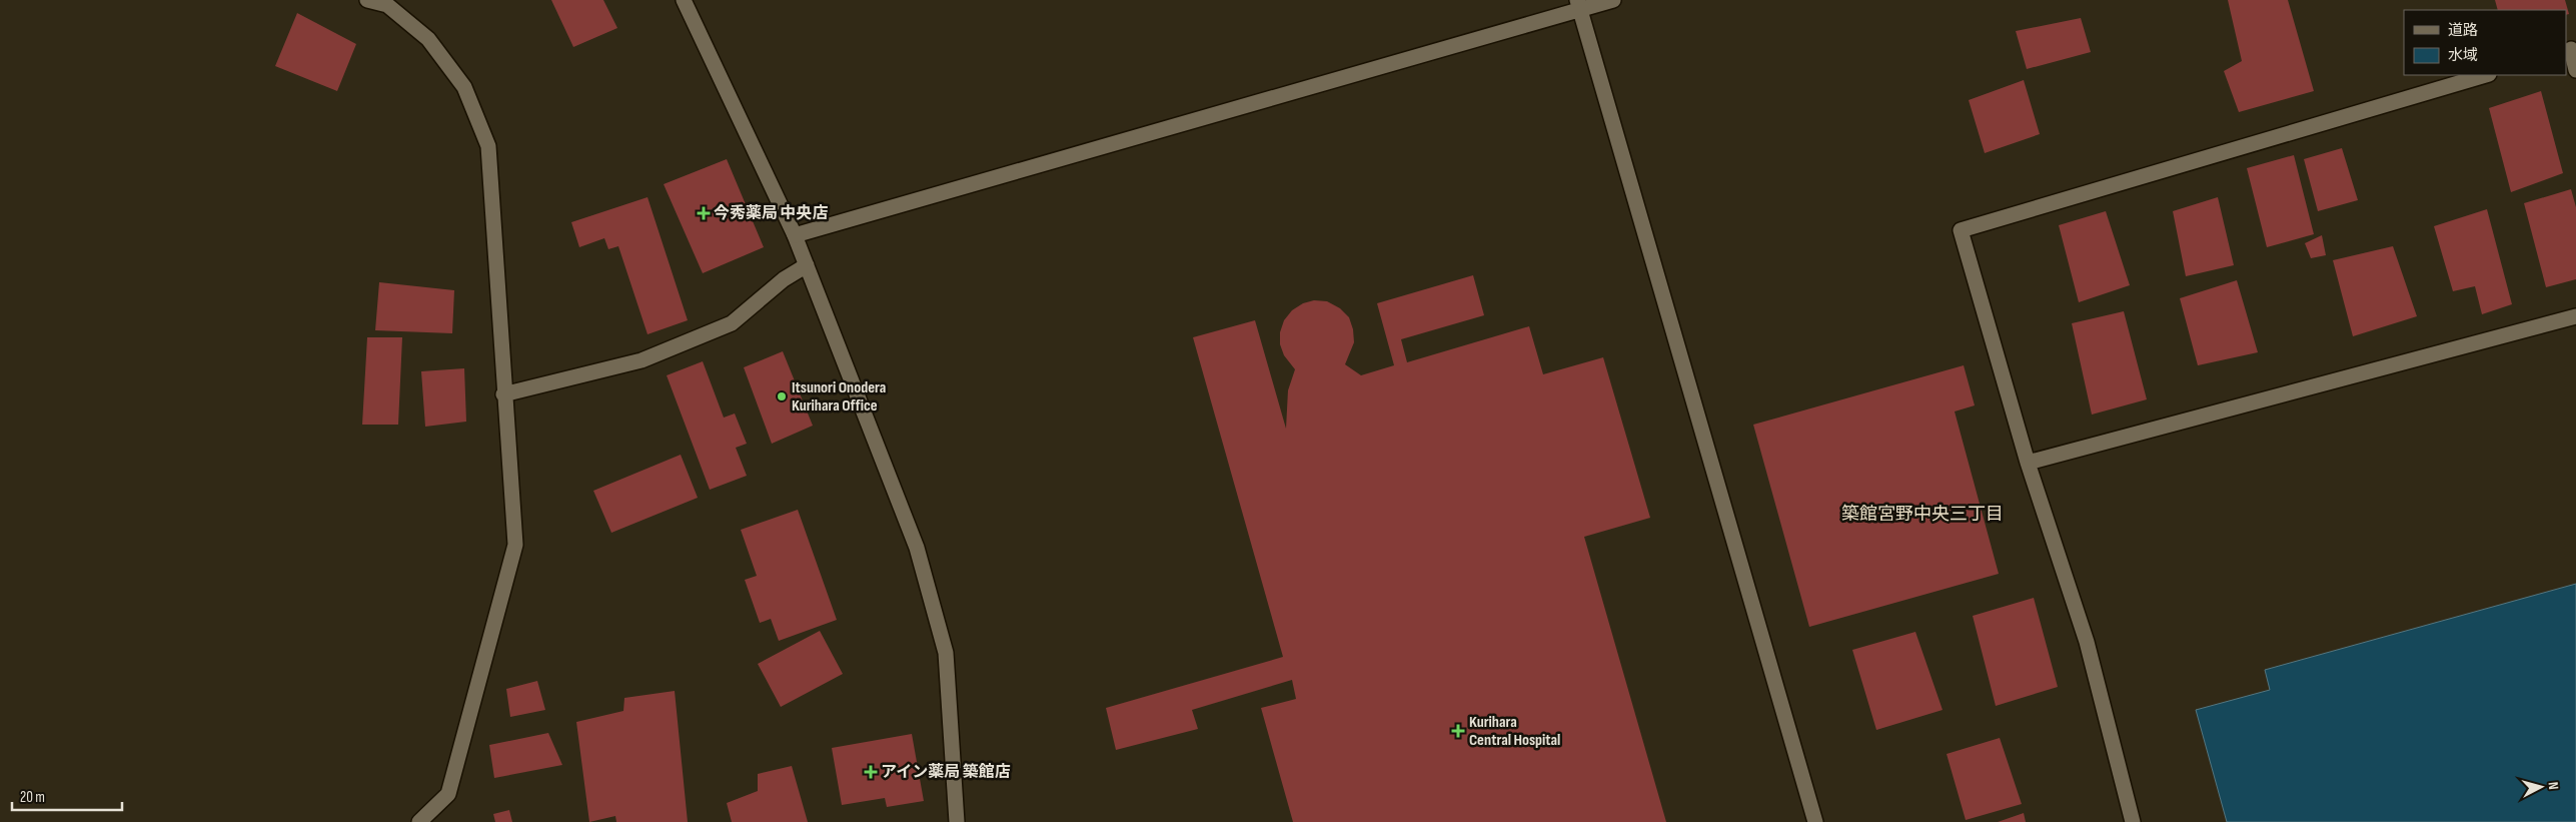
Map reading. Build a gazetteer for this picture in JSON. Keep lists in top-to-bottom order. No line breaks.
{"districts":["築館宮野中央三丁目"],"places":{"health":["今秀薬局 中央店","Kurihara Central Hospital","アイン薬局 築館店"],"other":["Itsunori Onodera Kurihara Office"]},"legend":["道路","水域"],"scale_bar":"20 m","north":"right"}
